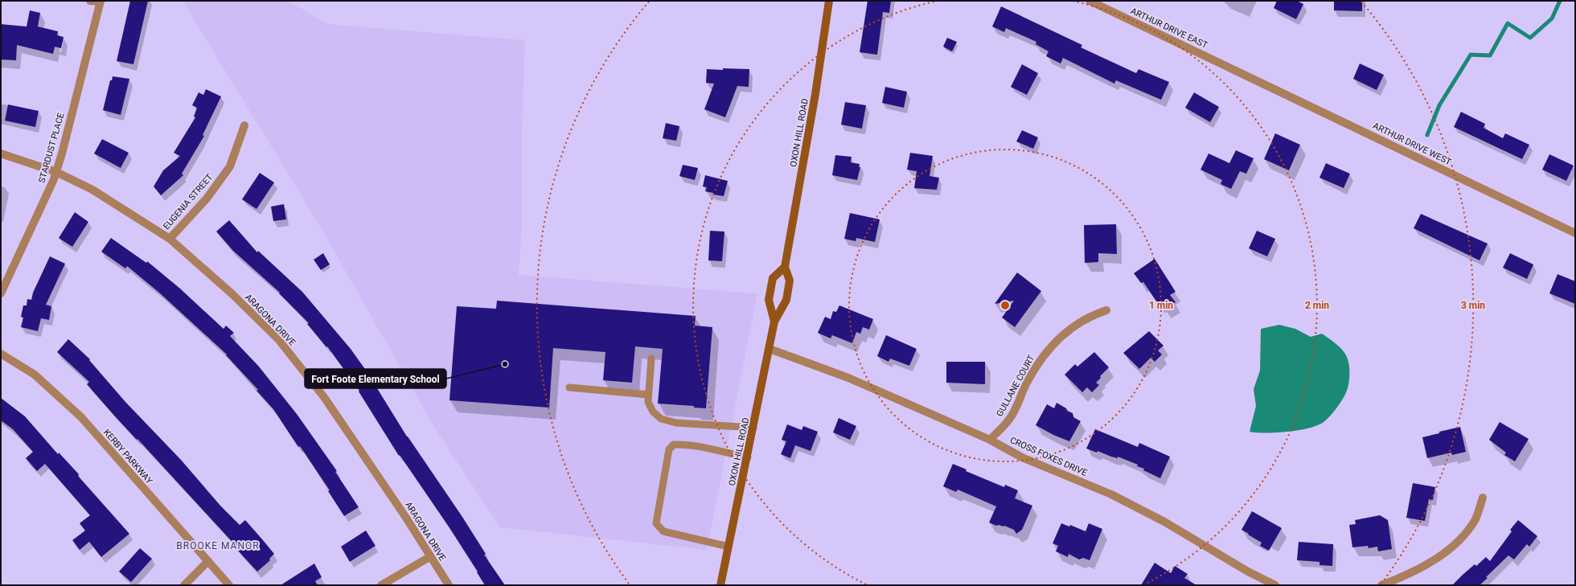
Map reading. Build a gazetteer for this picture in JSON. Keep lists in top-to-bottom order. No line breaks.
{"streets":{"main road":["OXON HILL ROAD"],"street":["ARTHUR DRIVE EAST","ARTHUR DRIVE WEST","STARDUST PLACE","EUGENIA STREET","ARAGONA DRIVE","GULLANE COURT","KERBY PARKWAY","CROSS FOXES DRIVE"]},"crossings":[["ARTHUR DRIVE EAST","ARTHUR DRIVE WEST"],["OXON HILL ROAD","CROSS FOXES DRIVE"],["STARDUST PLACE","ARAGONA DRIVE"],["EUGENIA STREET","ARAGONA DRIVE"],["GULLANE COURT","CROSS FOXES DRIVE"]],"districts":["BROOKE MANOR"],"places":["Fort Foote Elementary School"],"rings":["1 min","2 min","3 min"]}
